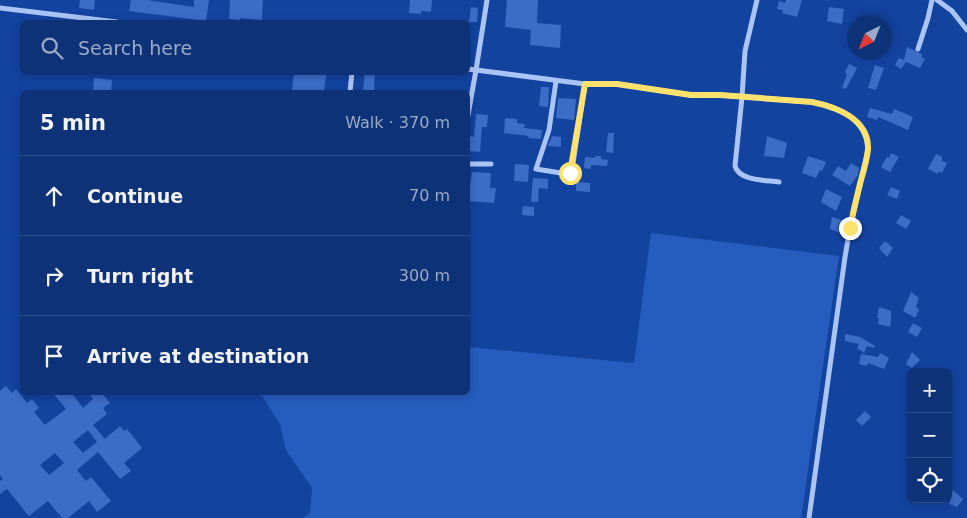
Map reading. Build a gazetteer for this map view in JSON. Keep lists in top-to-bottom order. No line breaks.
{"north":"bottom left","page":{"search":"Search here","heading":["5 min","Walk · 370 m"],"list":[["Continue","70 m"],["Turn right","300 m"],"Arrive at destination"],"map_buttons":["+","−"]}}
